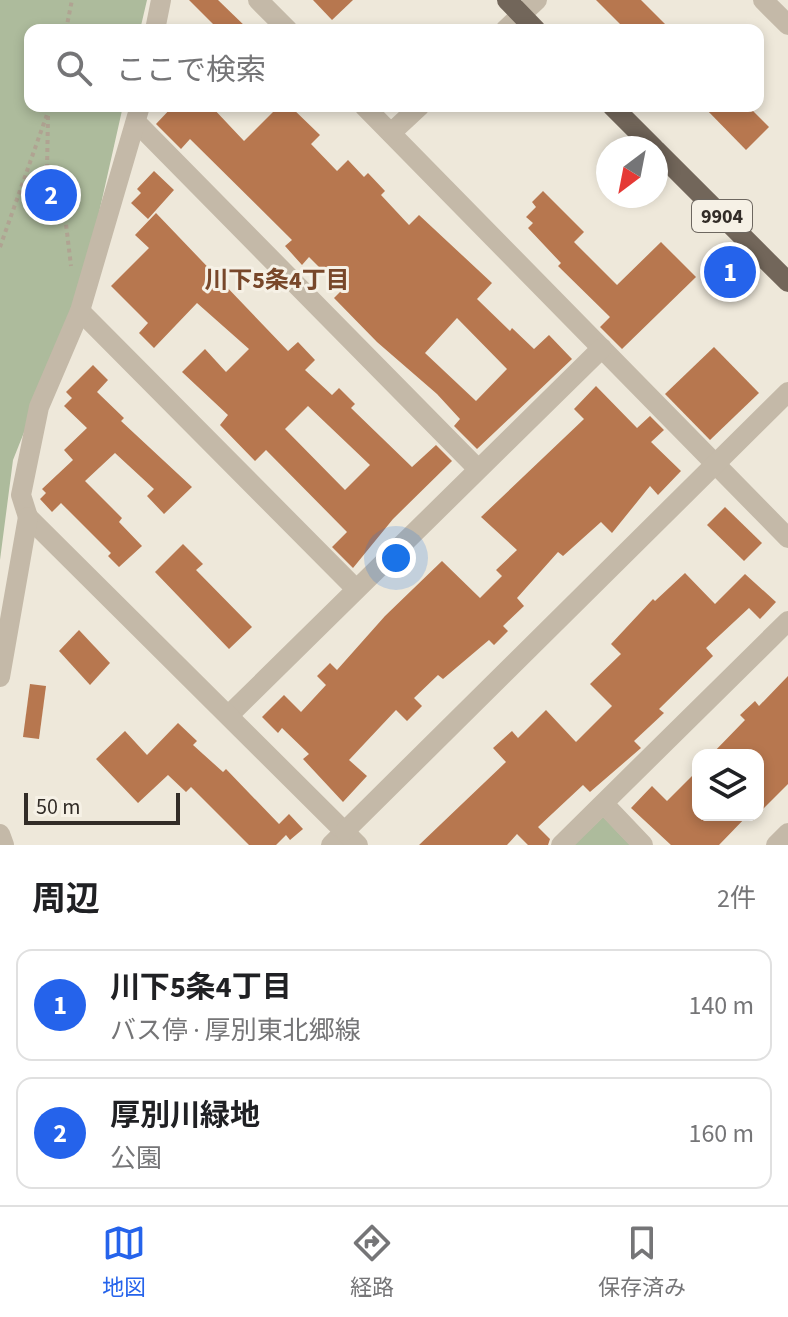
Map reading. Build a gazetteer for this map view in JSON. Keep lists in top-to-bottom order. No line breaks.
{"streets":{"main road":["9904"]},"districts":["川下5条4丁目"],"scale_bar":"50 m","north":"bottom left","page":{"search":"ここで検索","pins":["2","1"],"scale":"50 m","heading":["周辺","2件"],"list":[{"mark":"1","name":"川下5条4丁目","note":"バス停 · 厚別東北郷線","value":"140 m"},{"mark":"2","name":"厚別川緑地","note":"公園","value":"160 m"}],"nav":["地図","経路","保存済み"]}}
